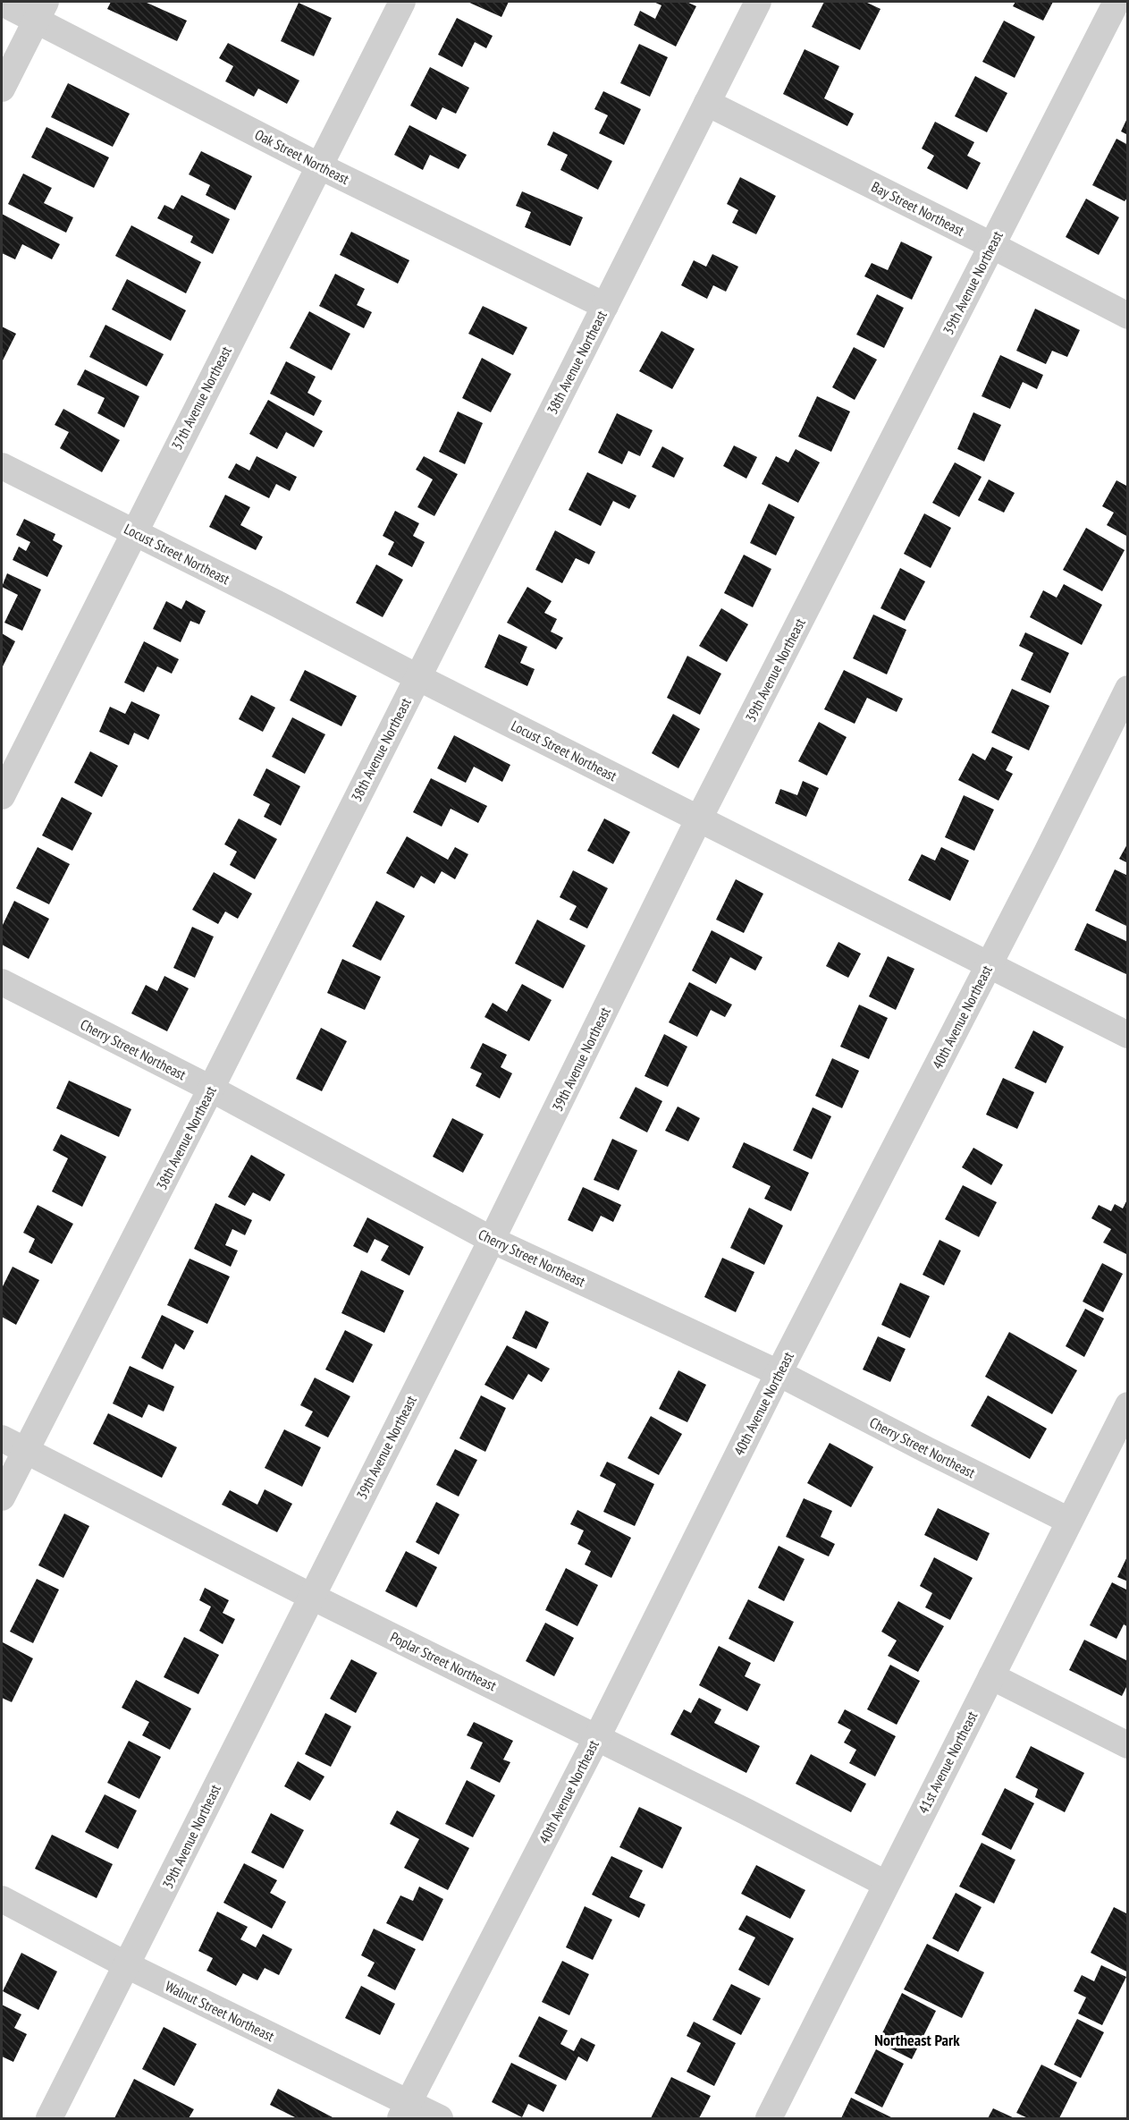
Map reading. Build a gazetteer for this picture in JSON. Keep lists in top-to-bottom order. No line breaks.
{"streets":{"street":["Oak Street Northeast","Bay Street Northeast","39th Avenue Northeast","38th Avenue Northeast","37th Avenue Northeast","Locust Street Northeast","40th Avenue Northeast","Cherry Street Northeast","Poplar Street Northeast","41st Avenue Northeast","Walnut Street Northeast"]},"crossings":[["Oak Street Northeast","38th Avenue Northeast"],["Oak Street Northeast","37th Avenue Northeast"],["Bay Street Northeast","39th Avenue Northeast"],["Bay Street Northeast","38th Avenue Northeast"],["39th Avenue Northeast","Locust Street Northeast"],["39th Avenue Northeast","Cherry Street Northeast"],["39th Avenue Northeast","Poplar Street Northeast"],["39th Avenue Northeast","Walnut Street Northeast"],["38th Avenue Northeast","Locust Street Northeast"],["38th Avenue Northeast","Cherry Street Northeast"],["38th Avenue Northeast","Poplar Street Northeast"],["37th Avenue Northeast","Locust Street Northeast"],["Locust Street Northeast","40th Avenue Northeast"],["40th Avenue Northeast","Cherry Street Northeast"],["40th Avenue Northeast","Poplar Street Northeast"],["40th Avenue Northeast","Walnut Street Northeast"],["Cherry Street Northeast","41st Avenue Northeast"],["Poplar Street Northeast","41st Avenue Northeast"]],"districts":["Northeast Park"]}
